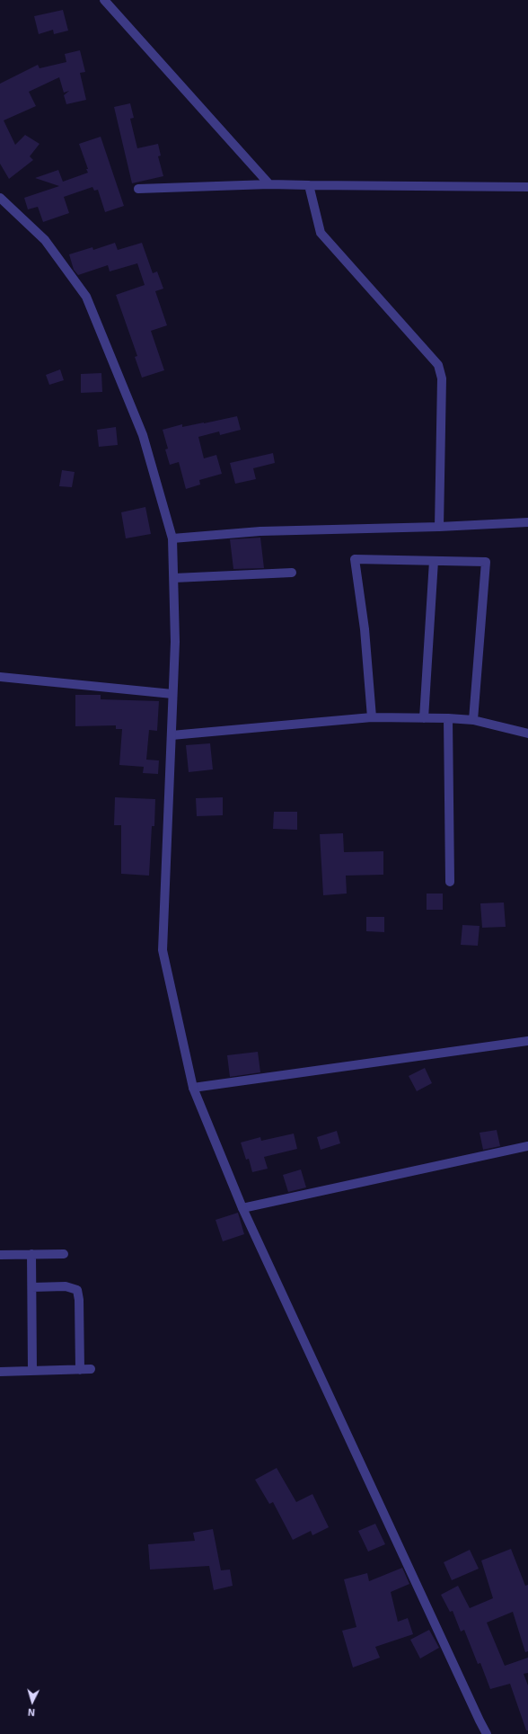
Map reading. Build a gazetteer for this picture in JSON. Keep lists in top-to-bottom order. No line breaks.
{"north":"bottom"}
